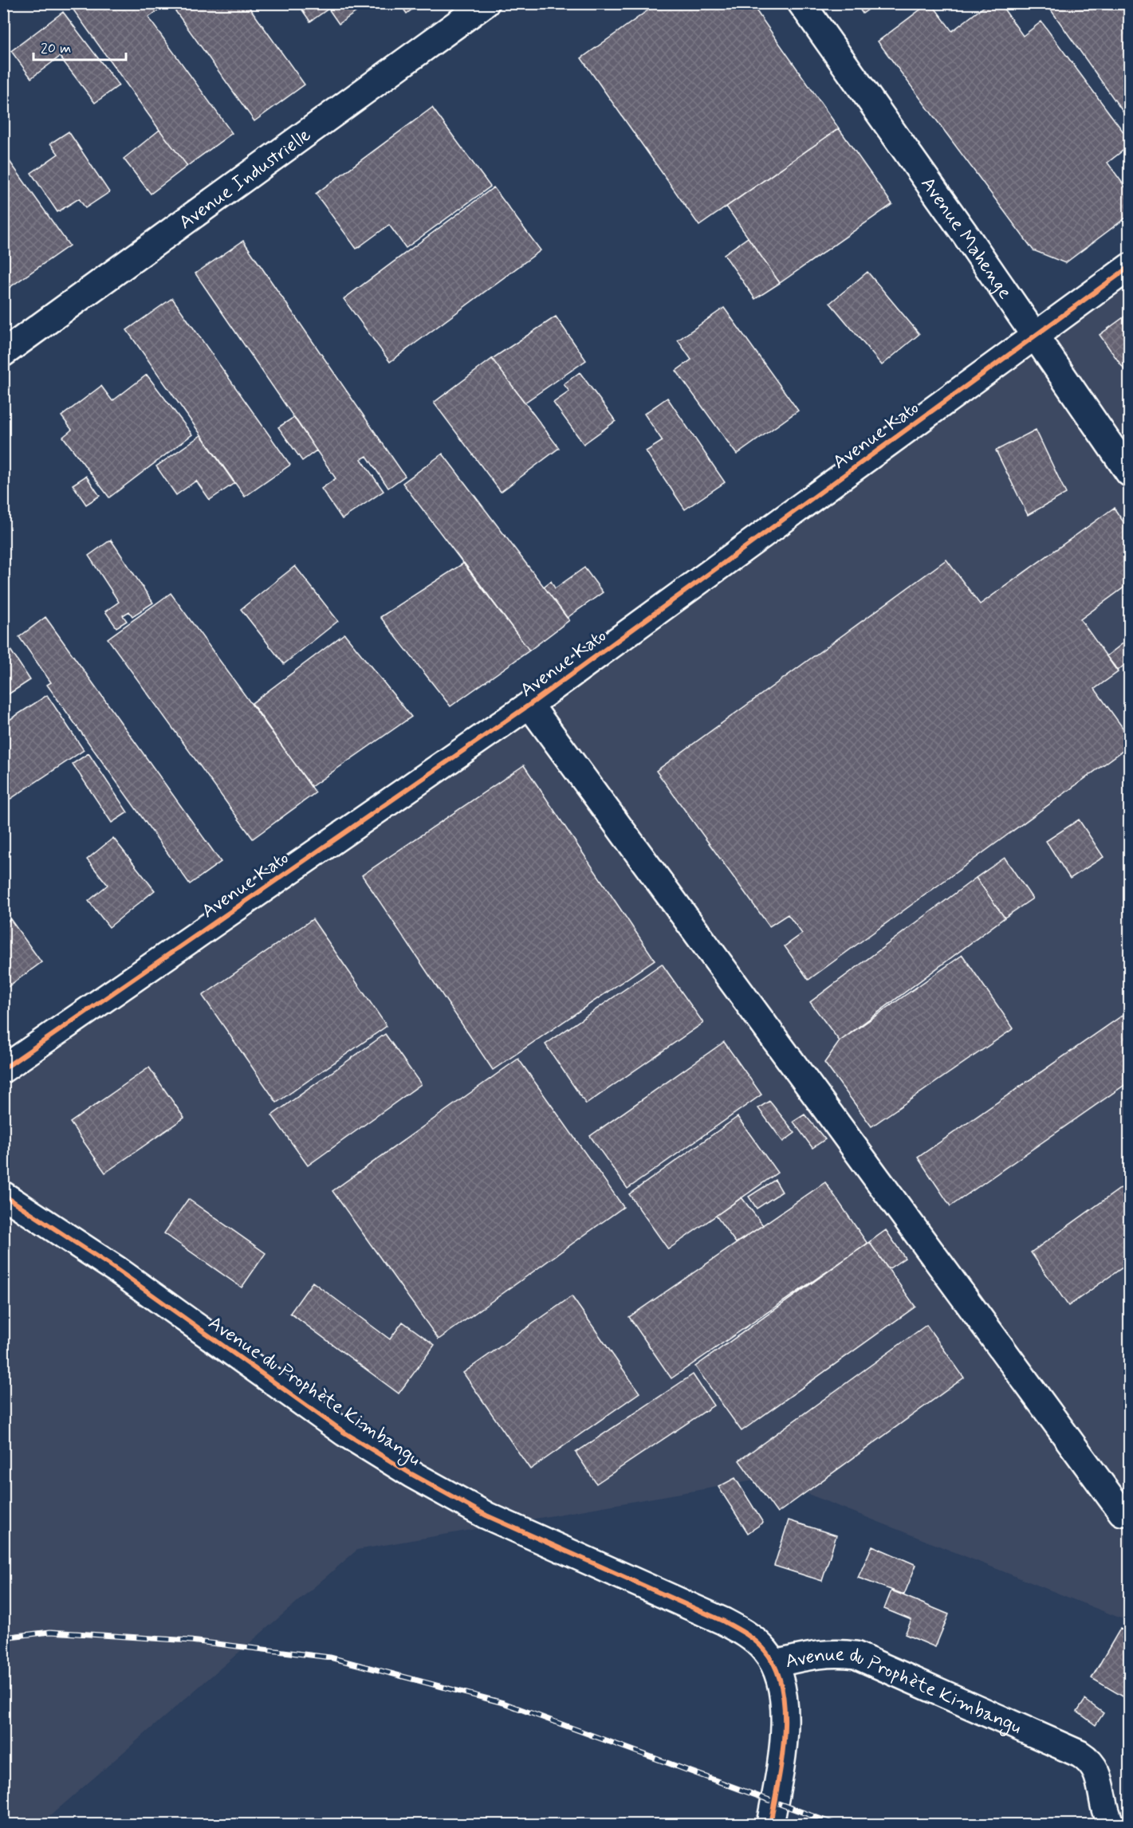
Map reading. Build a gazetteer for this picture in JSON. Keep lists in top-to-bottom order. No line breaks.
{"streets":{"street":["Avenue Industrielle","Avenue Mahenge","Avenue Kato","Avenue du Prophète Kimbangu"]},"crossings":[["Avenue Mahenge","Avenue Kato"]],"scale_bar":"20 m"}
